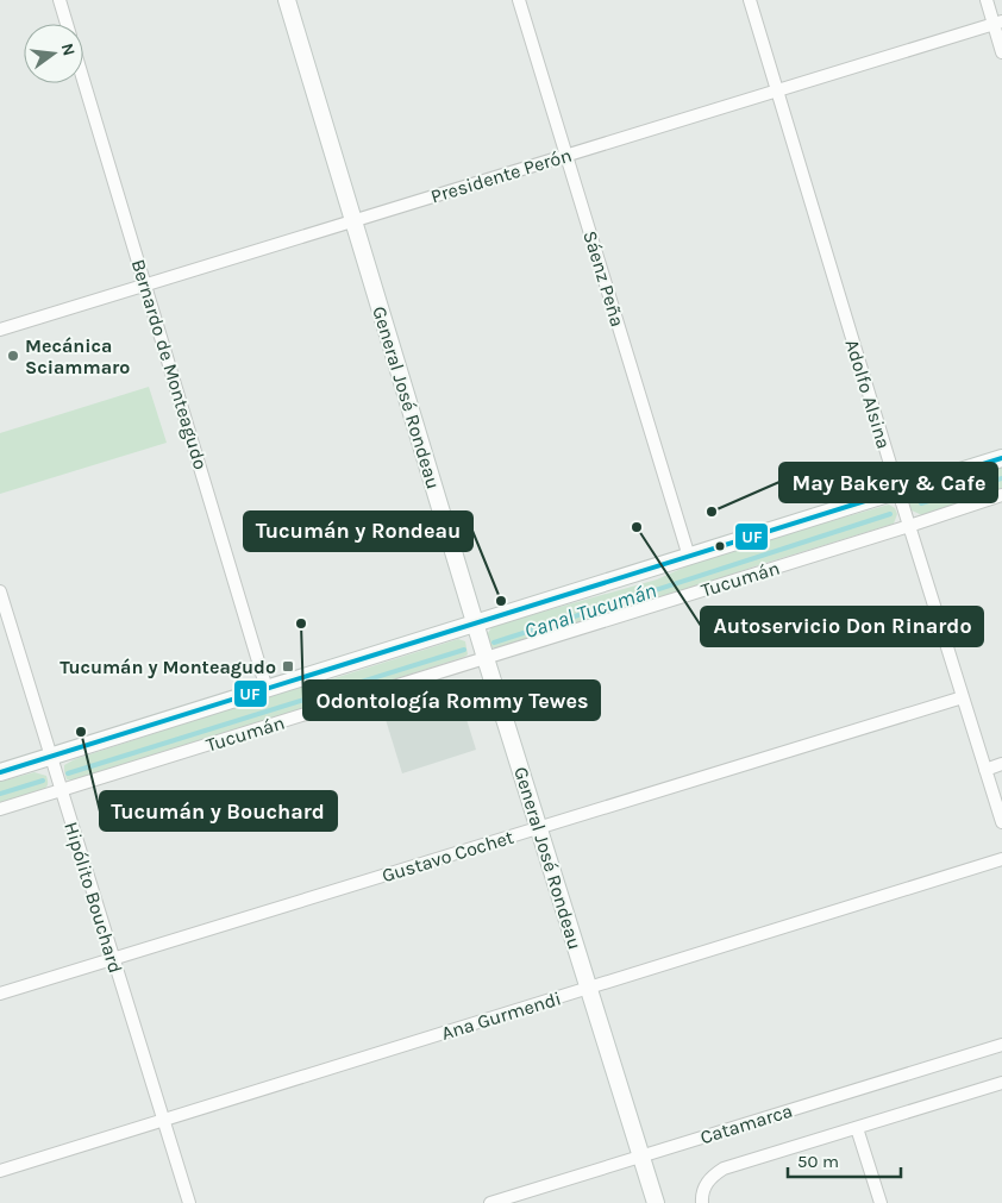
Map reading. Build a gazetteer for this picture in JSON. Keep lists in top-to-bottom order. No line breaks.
{"streets":{"street":["Presidente Perón","Sáenz Peña","Bernardo de Monteagudo","Adolfo Alsina","General José Rondeau","Tucumán","Gustavo Cochet","Hipólito Bouchard","Ana Gurmendi","Catamarca"]},"crossings":[["Presidente Perón","Sáenz Peña"],["Presidente Perón","Bernardo de Monteagudo"],["Presidente Perón","Adolfo Alsina"],["Presidente Perón","General José Rondeau"],["Sáenz Peña","Tucumán"],["Bernardo de Monteagudo","Tucumán"],["Adolfo Alsina","Tucumán"],["Adolfo Alsina","Gustavo Cochet"],["General José Rondeau","Tucumán"],["General José Rondeau","Gustavo Cochet"],["General José Rondeau","Ana Gurmendi"],["General José Rondeau","Catamarca"],["Tucumán","Hipólito Bouchard"],["Gustavo Cochet","Hipólito Bouchard"],["Hipólito Bouchard","Ana Gurmendi"]],"water":["Canal Tucumán"],"places":{"other":["Mecánica Sciammaro","May Bakery & Cafe","Autoservicio Don Rinardo","Tucumán y Rondeau","Odontología Rommy Tewes","Tucumán y Bouchard"],"transit":["Tucumán y Monteagudo"]},"lines":["transit line UF"],"scale_bar":"50 m","north":"right"}
